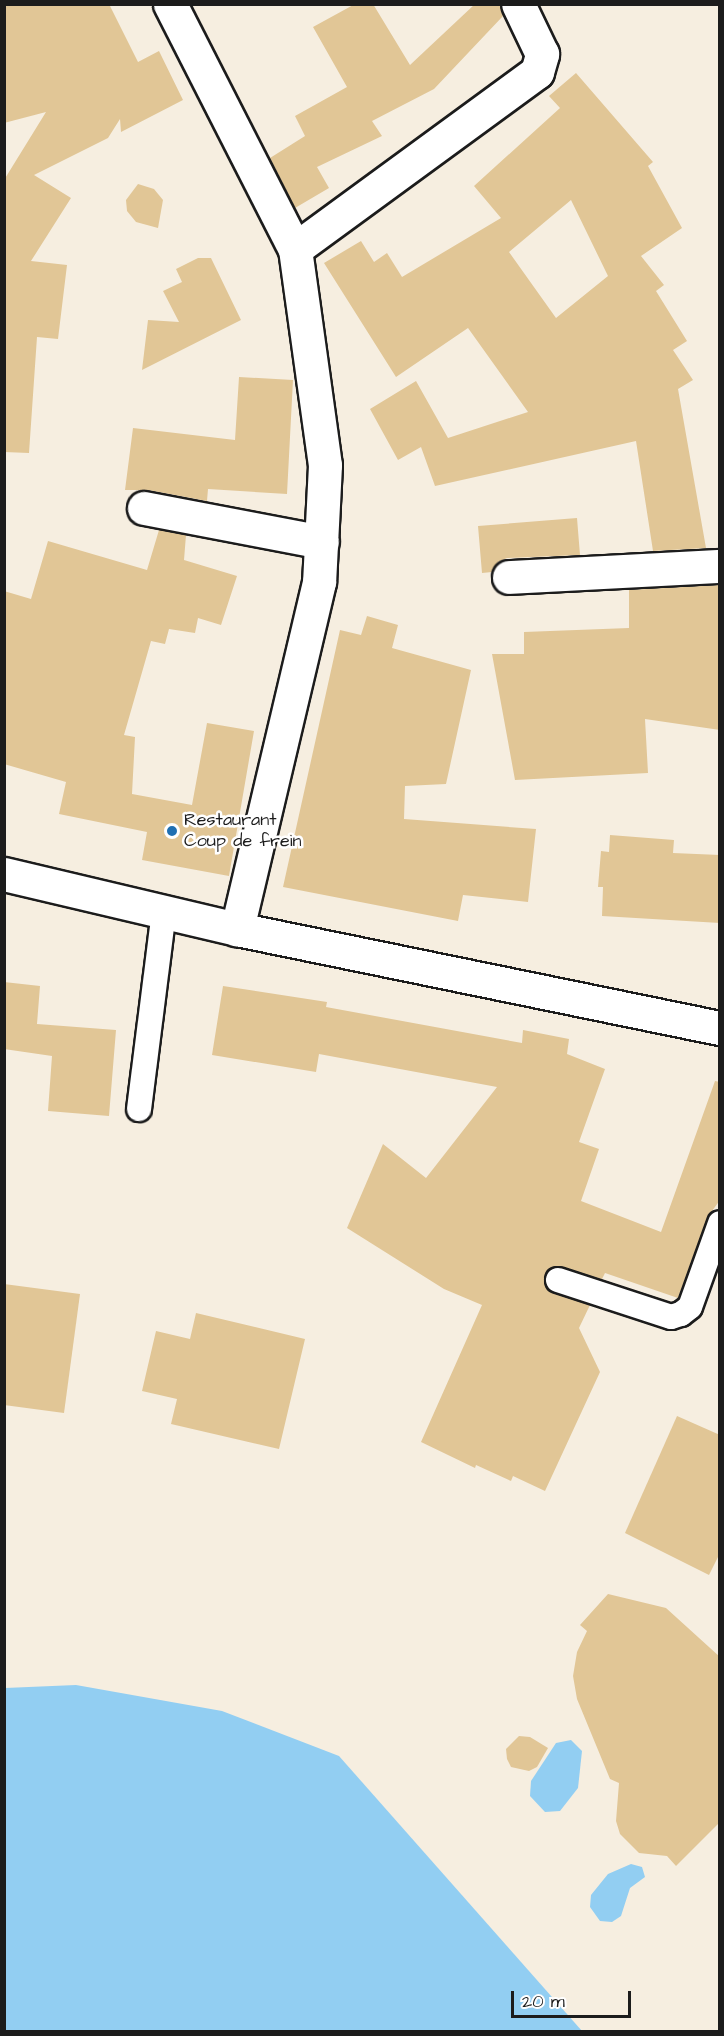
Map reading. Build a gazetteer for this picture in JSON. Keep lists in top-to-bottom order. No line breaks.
{"places":["Restaurant Coup de frein"],"scale_bar":"20 m"}
